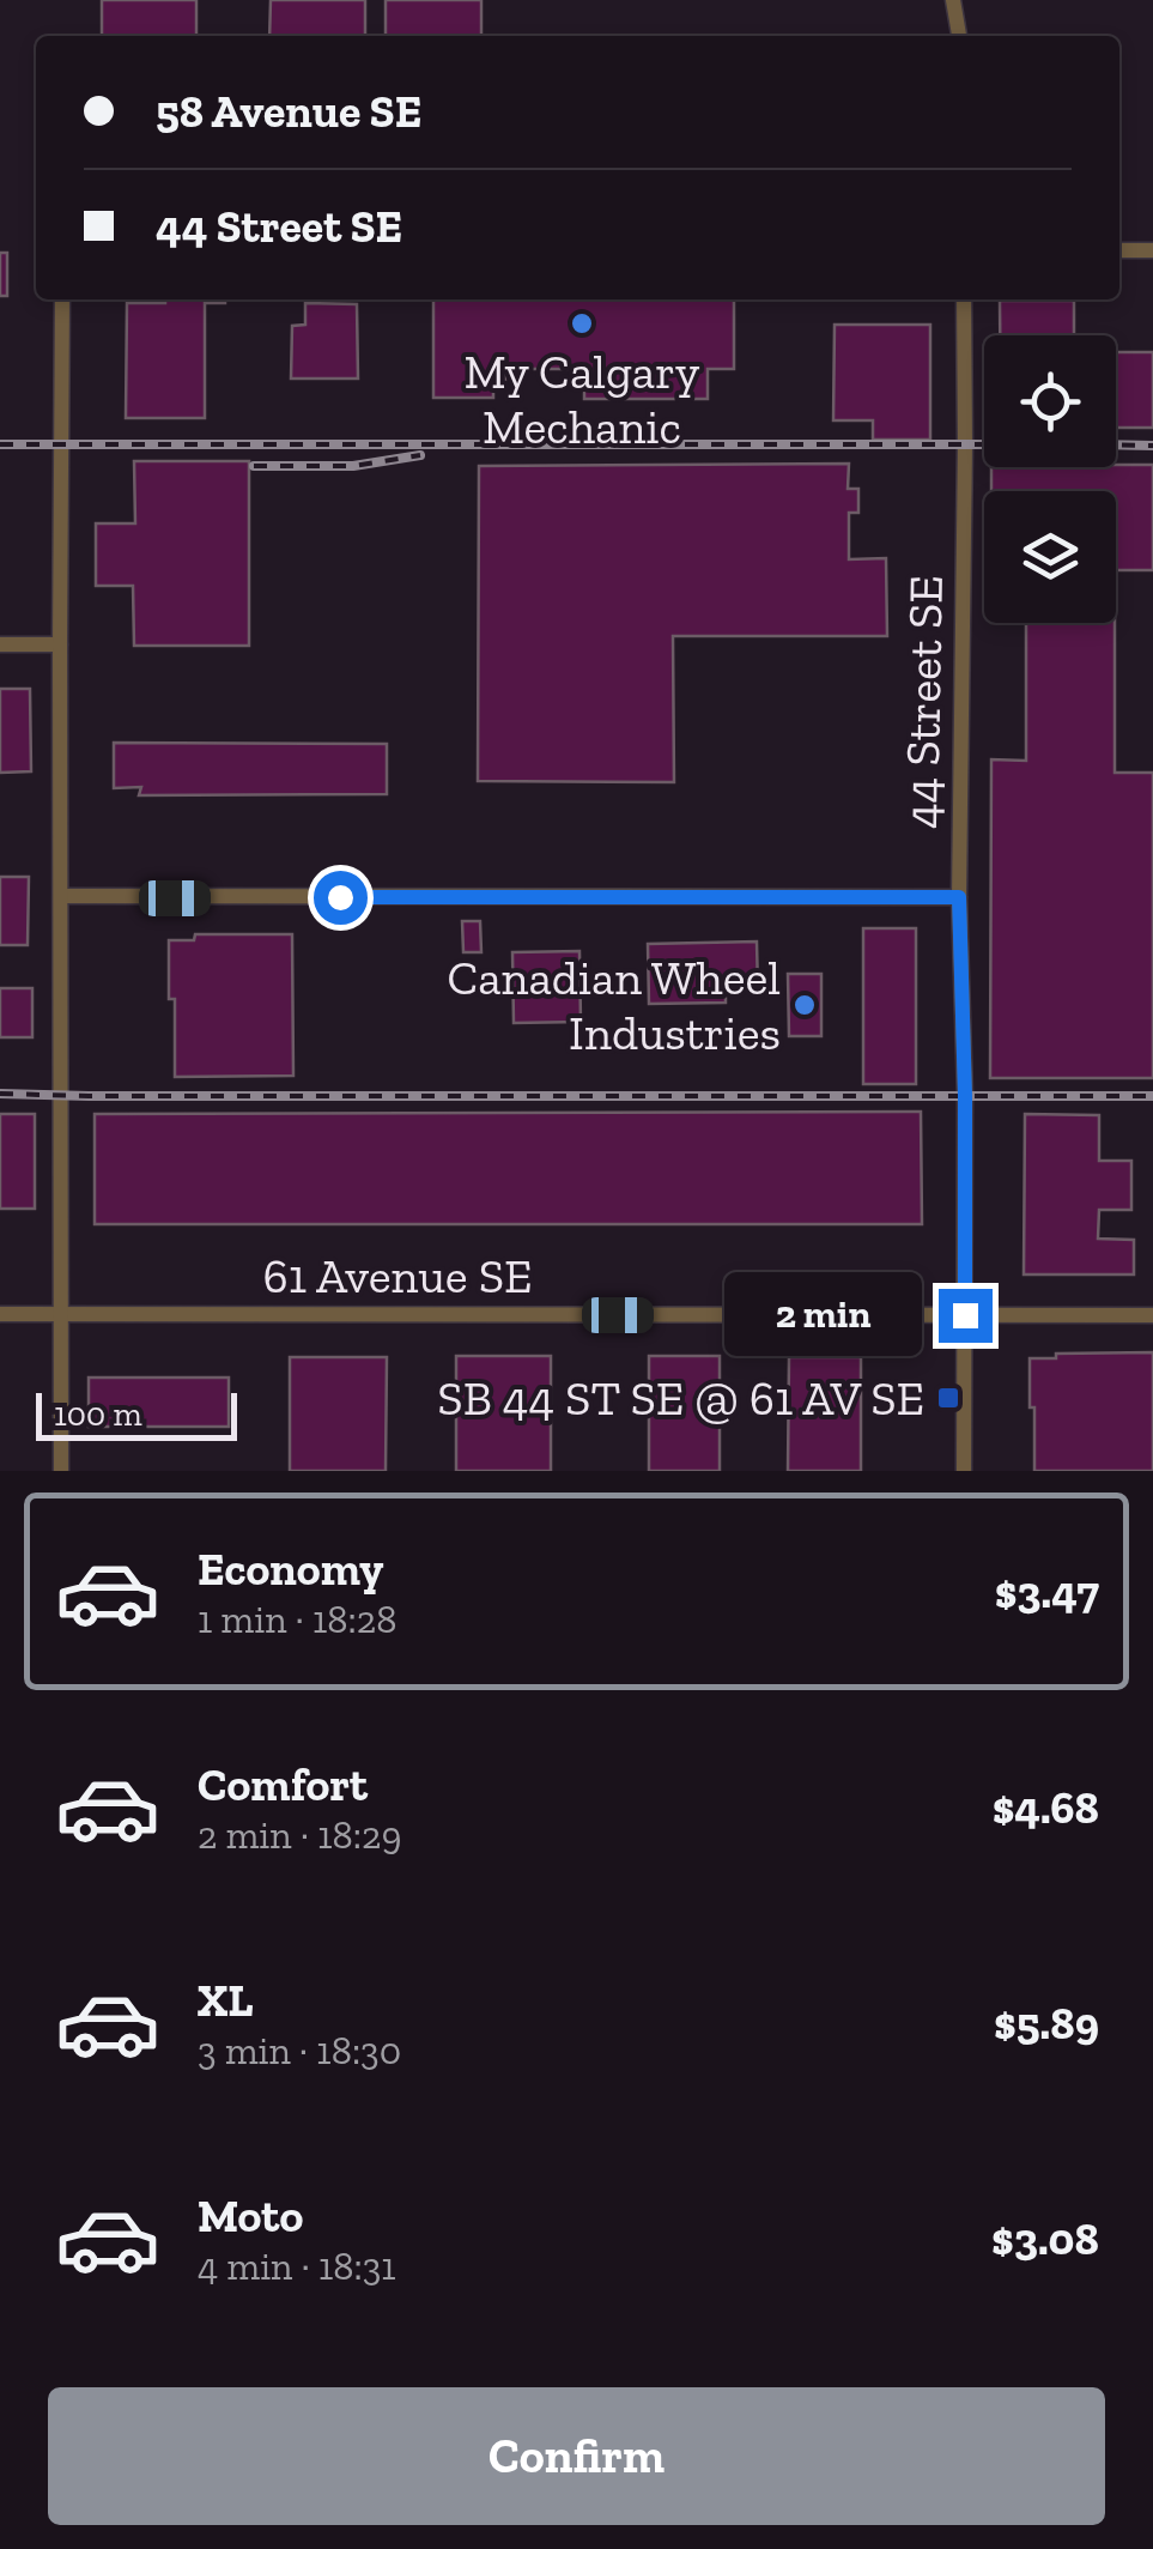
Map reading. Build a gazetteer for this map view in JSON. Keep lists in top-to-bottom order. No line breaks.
{"streets":{"street":["44 Street SE","61 Avenue SE"]},"crossings":[["44 Street SE","61 Avenue SE"]],"places":{"other":["My Calgary Mechanic","Canadian Wheel Industries"],"transit":["SB 44 ST SE @ 61 AV SE"]},"scale_bar":"100 m","page":{"banner":["58 Avenue SE","44 Street SE"],"bubble":"2 min","scale":"100 m","list":[{"name":"Economy","note":"1 min · 18:28","value":"$3.47"},{"name":"Comfort","note":"2 min · 18:29","value":"$4.68"},{"name":"XL","note":"3 min · 18:30","value":"$5.89"},{"name":"Moto","note":"4 min · 18:31","value":"$3.08"}],"buttons":"Confirm"}}
